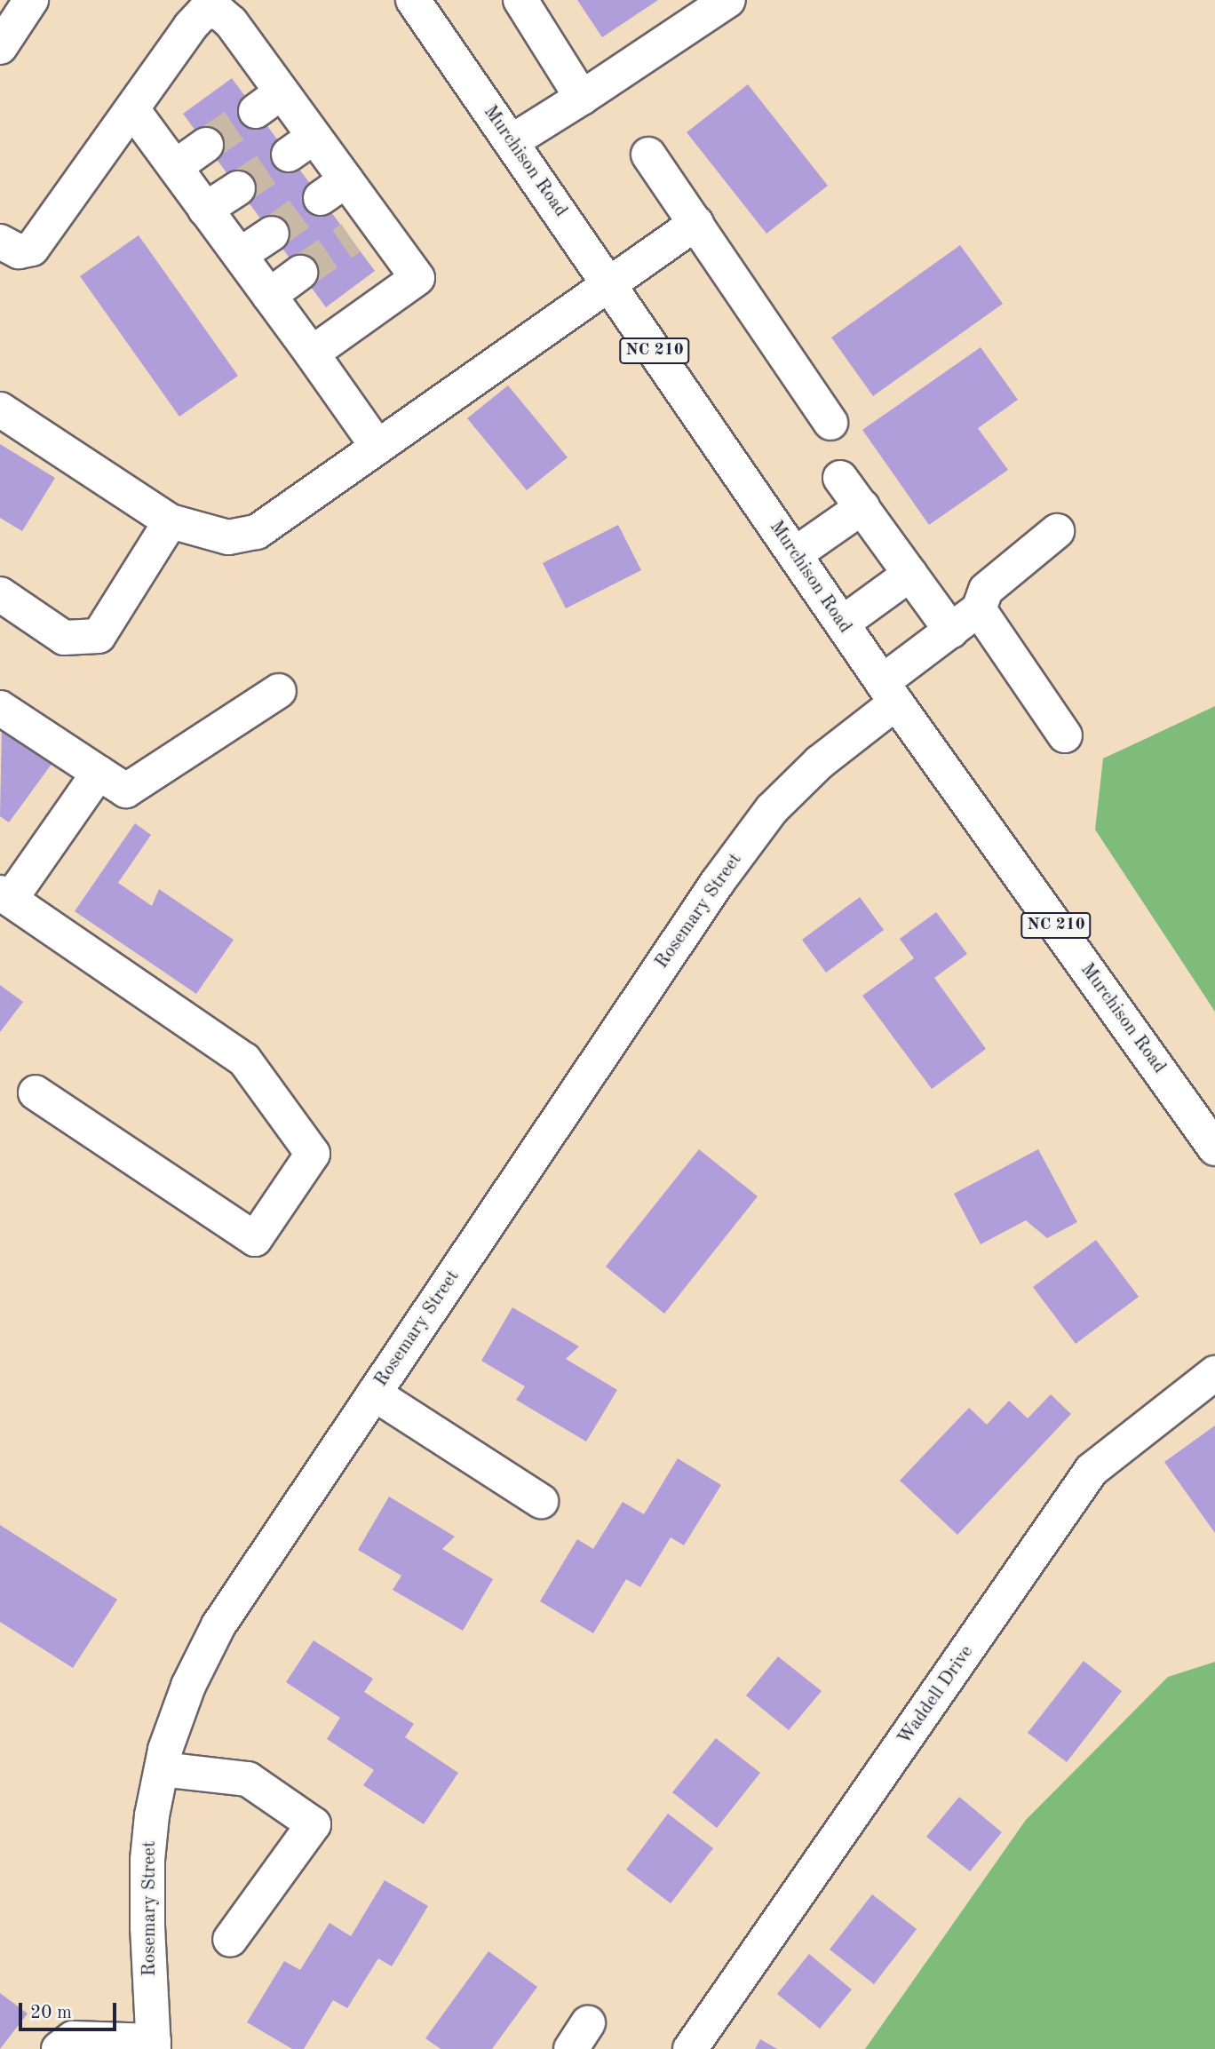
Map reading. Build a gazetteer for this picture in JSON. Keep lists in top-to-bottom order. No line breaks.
{"streets":{"street":["Murchison Road","NC 210","Rosemary Street","Waddell Drive"]},"crossings":[["Murchison Road","Rosemary Street"]],"scale_bar":"20 m"}
